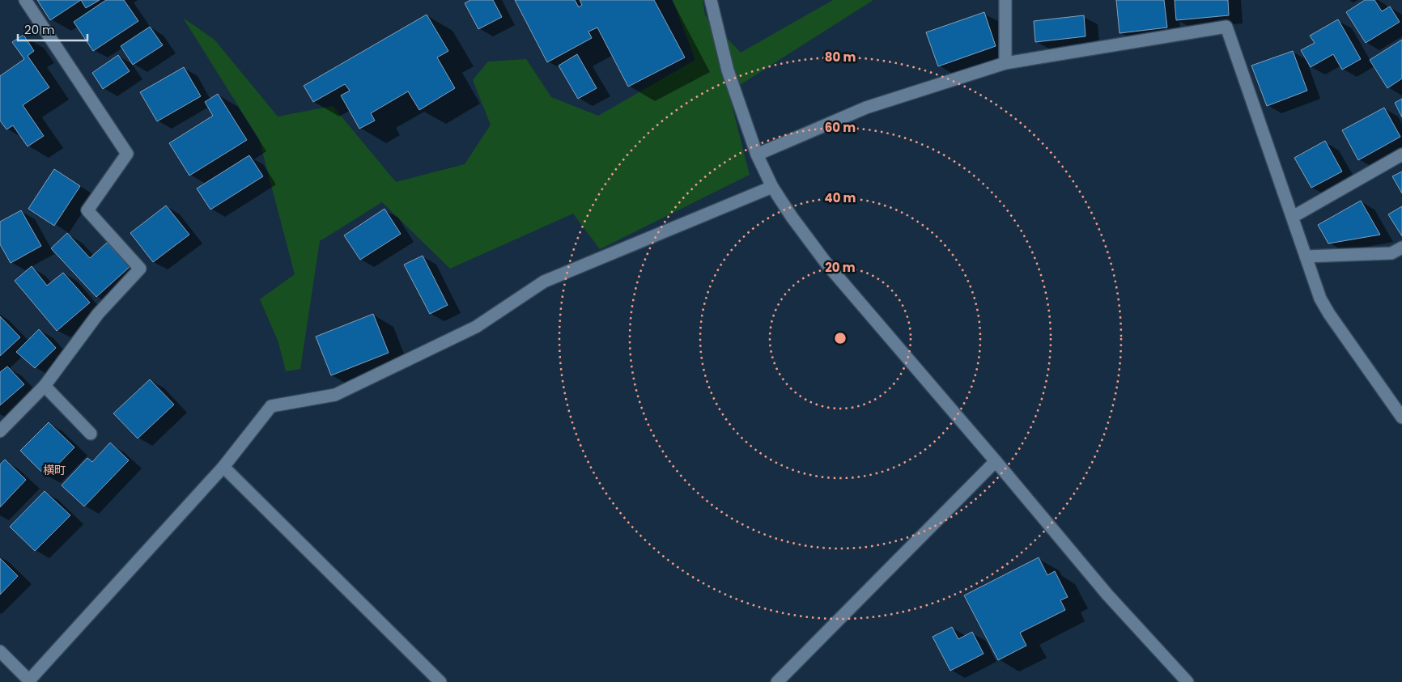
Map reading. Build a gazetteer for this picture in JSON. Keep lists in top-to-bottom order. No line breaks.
{"districts":["横町"],"scale_bar":"20 m","rings":["80 m","60 m","40 m","20 m"]}
